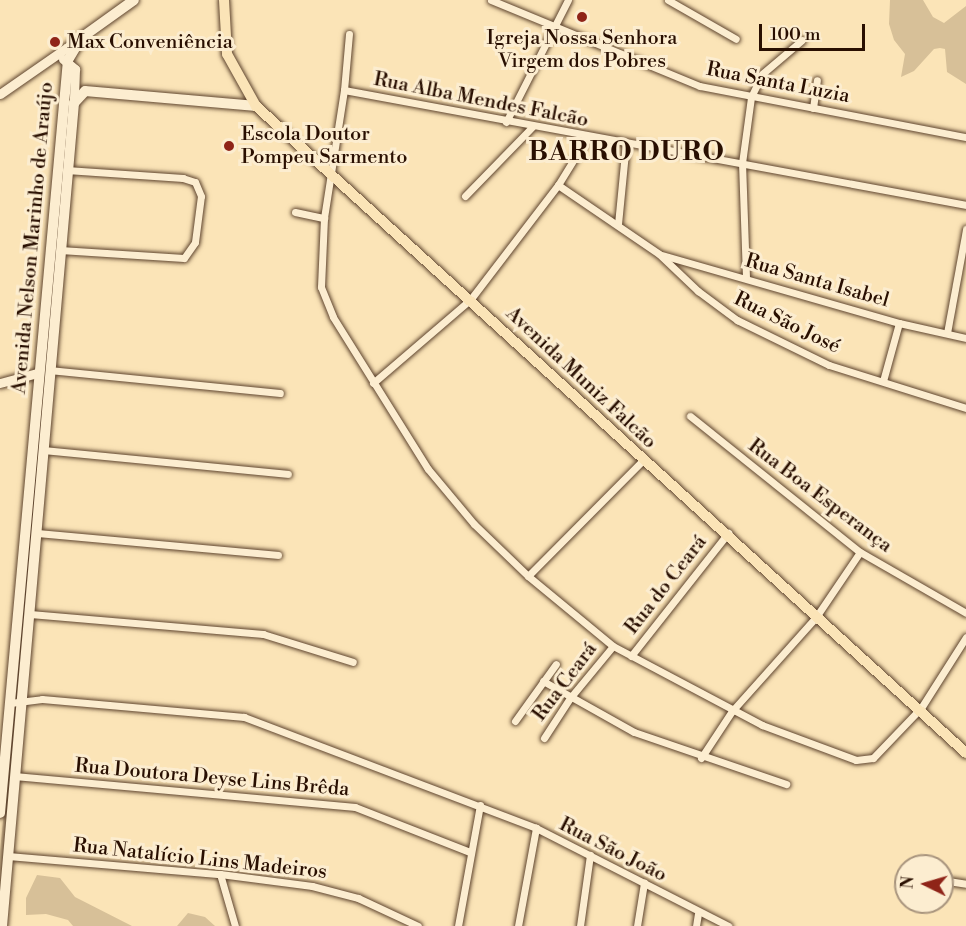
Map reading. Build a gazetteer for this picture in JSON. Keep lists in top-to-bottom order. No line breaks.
{"streets":{"main road":["Avenida Nelson Marinho de Araújo","Avenida Muniz Falcão"],"street":["Rua Santa Luzia","Rua Alba Mendes Falcão","Rua Santa Isabel","Rua São José","Rua Boa Esperança","Rua do Ceará","Rua Ceará","Rua Doutora Deyse Lins Brêda","Rua São João","Rua Natalício Lins Madeiros"]},"crossings":[["Avenida Nelson Marinho de Araújo","Rua São João"],["Rua Santa Isabel","Rua São José"],["Avenida Muniz Falcão","Rua do Ceará"]],"districts":["BARRO DURO"],"places":["Igreja Nossa Senhora Virgem dos Pobres","Max Conveniência","Escola Doutor Pompeu Sarmento"],"scale_bar":"100 m","north":"left"}
